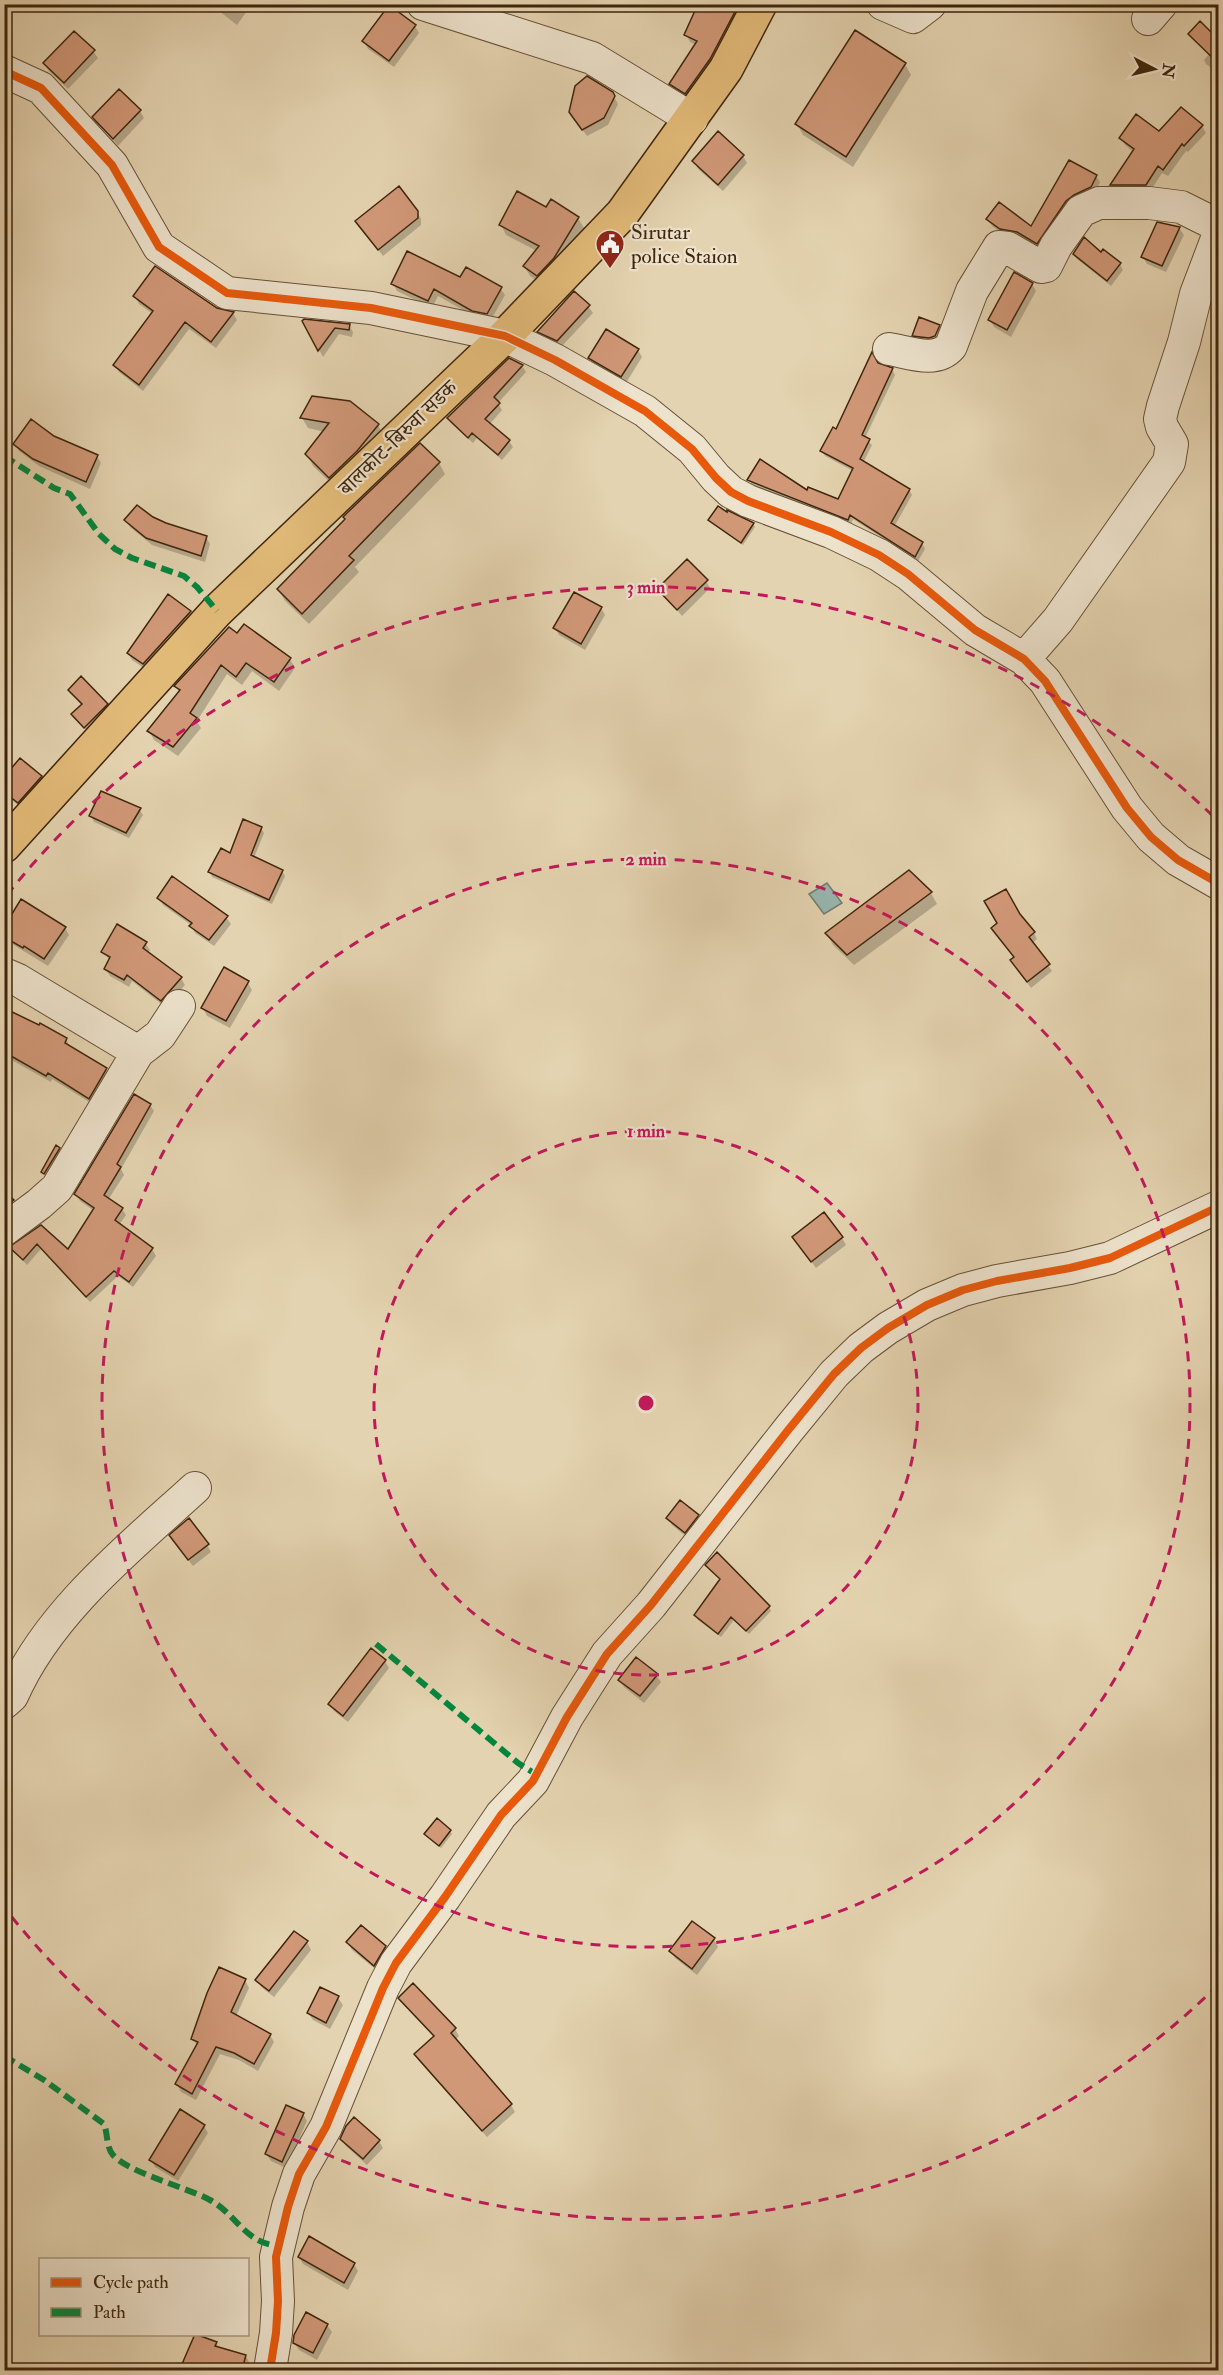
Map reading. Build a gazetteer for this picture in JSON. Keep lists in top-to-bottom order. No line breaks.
{"streets":{"main road":["बालकोट-बिरुवा सडक"]},"places":{"public building":["Sirutar police Staion"]},"legend":["Cycle path","Path"],"north":"right","rings":["3 min","2 min","1 min"]}
